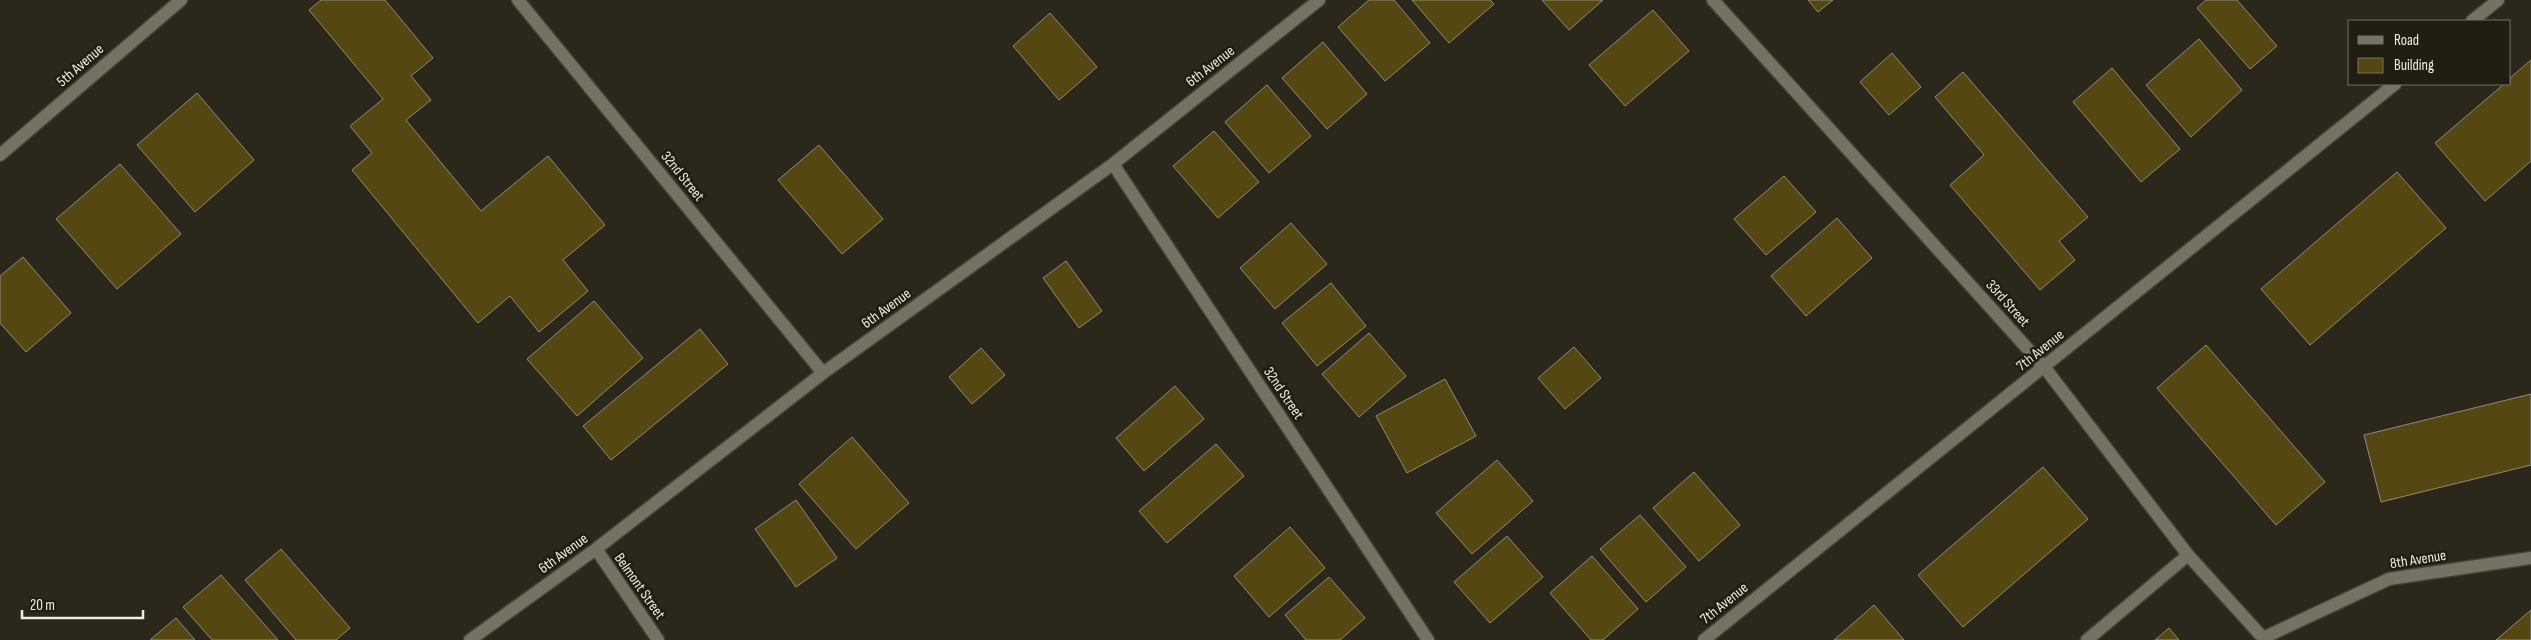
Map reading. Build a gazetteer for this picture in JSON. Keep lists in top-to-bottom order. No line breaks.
{"streets":{"street":["5th Avenue","6th Avenue","32nd Street","33rd Street","7th Avenue","8th Avenue","Belmont Street"]},"crossings":[["6th Avenue","32nd Street"],["6th Avenue","Belmont Street"],["33rd Street","7th Avenue"],["33rd Street","8th Avenue"]],"legend":["Road","Building"],"scale_bar":"20 m"}
